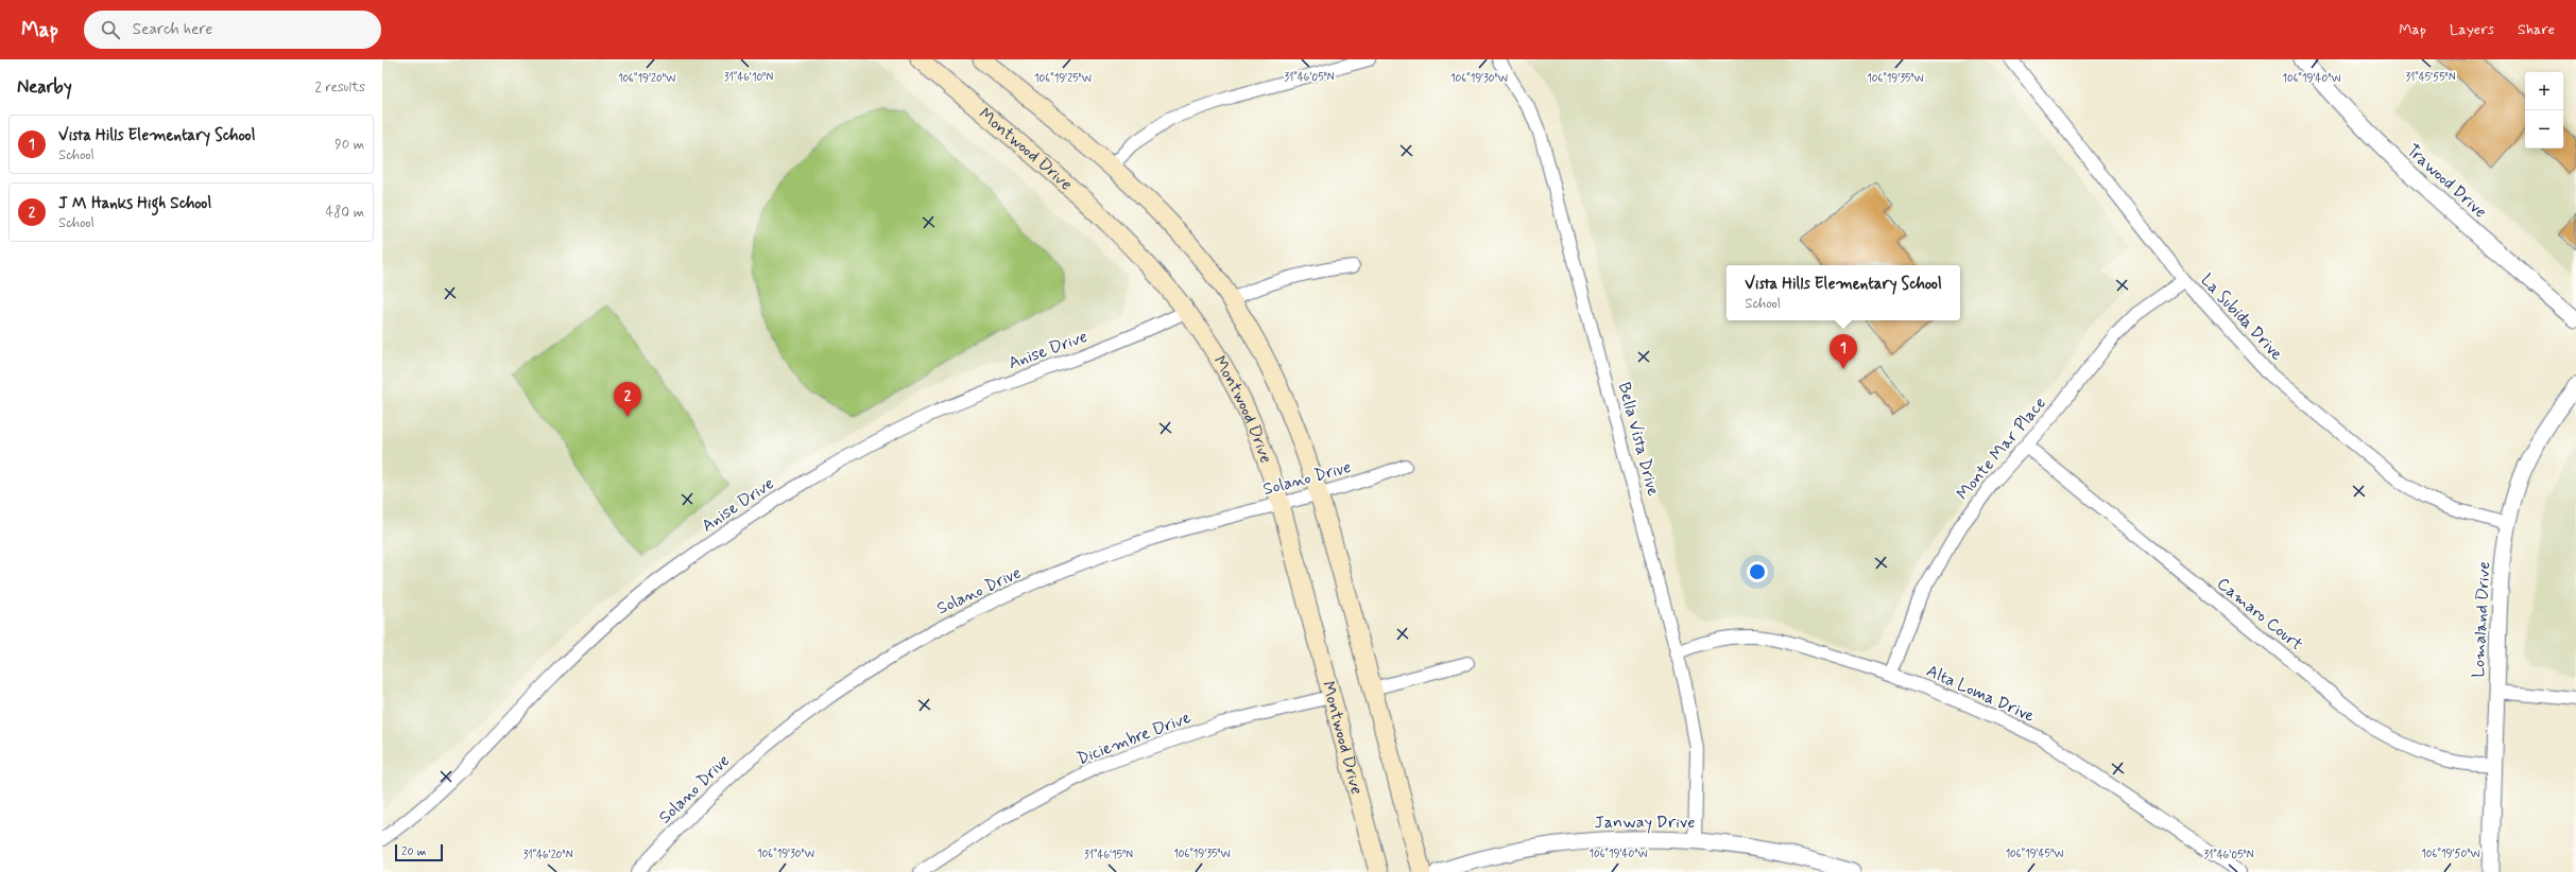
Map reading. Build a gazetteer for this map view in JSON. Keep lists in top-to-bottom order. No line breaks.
{"streets":{"main road":["Montwood Drive"],"street":["Trawood Drive","La Subida Drive","Anise Drive","Bella Vista Drive","Monte Mar Place","Solano Drive","Camaro Court","Lomaland Drive","Alta Loma Drive","Diciembre Drive","Janway Drive"]},"crossings":[["Montwood Drive","Anise Drive"],["Montwood Drive","Solano Drive"],["Montwood Drive","Diciembre Drive"],["La Subida Drive","Monte Mar Place"],["La Subida Drive","Lomaland Drive"],["Bella Vista Drive","Alta Loma Drive"],["Bella Vista Drive","Janway Drive"],["Monte Mar Place","Camaro Court"],["Monte Mar Place","Alta Loma Drive"],["Camaro Court","Lomaland Drive"]],"scale_bar":"20 m","page":{"header":"Map","search":"Search here","nav":["Map","Layers","Share"],"heading":["Nearby","2 results"],"map_buttons":["+","−"],"list":[{"mark":"1","name":"Vista Hills Elementary School","note":"School","value":"90 m"},{"mark":"2","name":"J M Hanks High School","note":"School","value":"480 m"}],"popup":["Vista Hills Elementary School","School"],"pins":["1","2"],"scale":"20 m"},"coordinates":["31°46'10\"N","31°46'05\"N","31°45'55\"N","106°19'20\"W","106°19'25\"W","106°19'30\"W","106°19'35\"W","106°19'40\"W","106°19'45\"W","106°19'50\"W","31°46'20\"N","31°46'15\"N"]}
